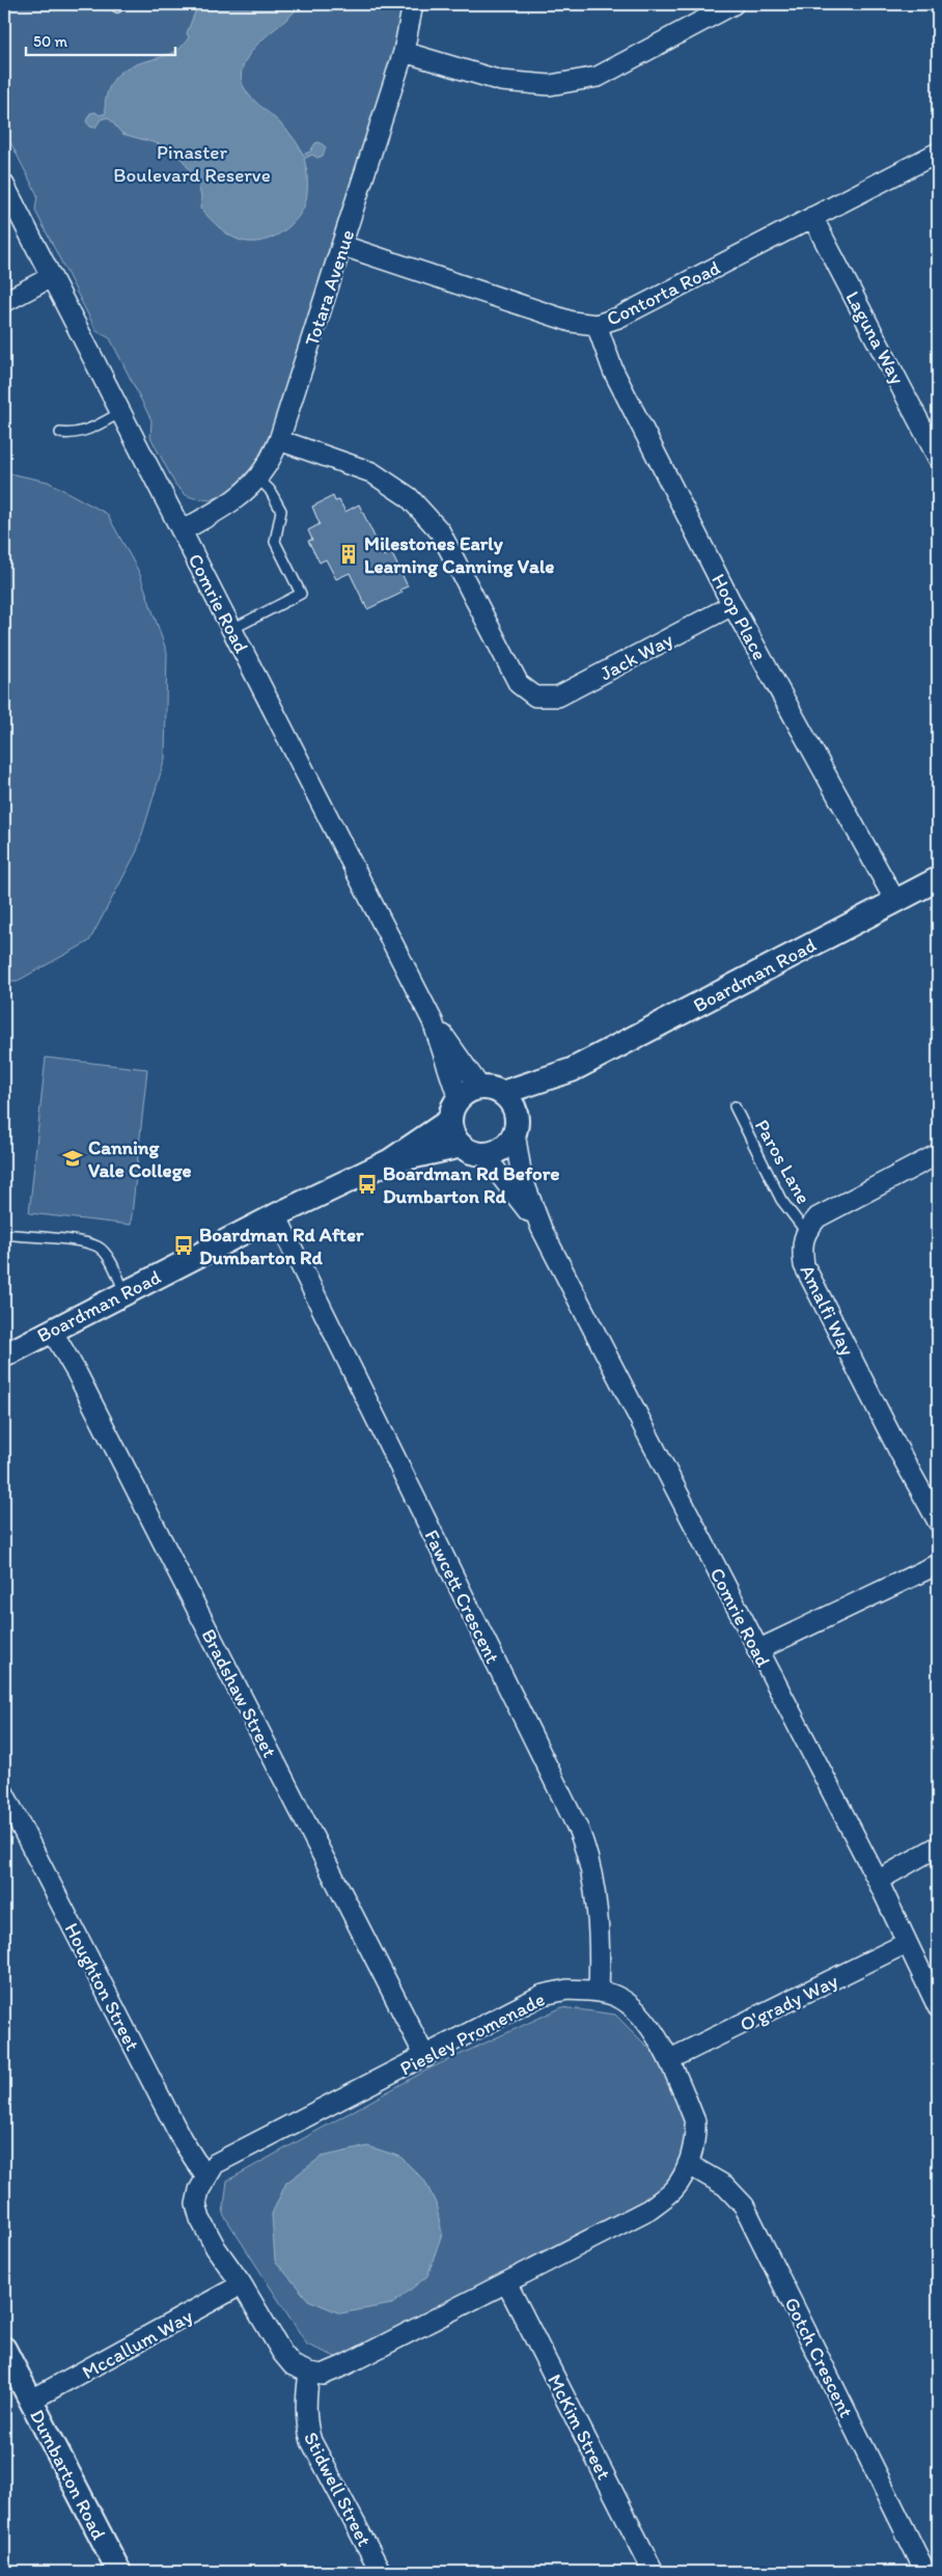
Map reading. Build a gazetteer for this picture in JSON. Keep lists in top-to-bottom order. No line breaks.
{"streets":{"street":["Totara Avenue","Contorta Road","Laguna Way","Comrie Road","Hoop Place","Jack Way","Boardman Road","Amalfi Way","Fawcett Crescent","Bradshaw Street","Houghton Street","O'grady Way","Piesley Promenade","Mccallum Way","Gotch Crescent","McKim Street","Dumbarton Road","Stidwell Street"],"lane":["Paros Lane"]},"crossings":[["Totara Avenue","Contorta Road"],["Totara Avenue","Comrie Road"],["Totara Avenue","Jack Way"],["Contorta Road","Laguna Way"],["Contorta Road","Hoop Place"],["Comrie Road","Boardman Road"],["Comrie Road","O'grady Way"],["Hoop Place","Jack Way"],["Hoop Place","Boardman Road"],["Boardman Road","Fawcett Crescent"],["Boardman Road","Bradshaw Street"],["Paros Lane","Amalfi Way"],["Fawcett Crescent","Piesley Promenade"],["Bradshaw Street","Piesley Promenade"],["Houghton Street","Piesley Promenade"],["O'grady Way","Piesley Promenade"],["Piesley Promenade","Mccallum Way"],["Piesley Promenade","Gotch Crescent"],["Piesley Promenade","McKim Street"],["Piesley Promenade","Stidwell Street"],["Mccallum Way","Dumbarton Road"]],"parks":["Pinaster Boulevard Reserve"],"places":{"building":["Milestones Early Learning Canning Vale"],"school or university":["Canning Vale College"],"bus stop":["Boardman Rd Before Dumbarton Rd","Boardman Rd After Dumbarton Rd"]},"scale_bar":"50 m"}
